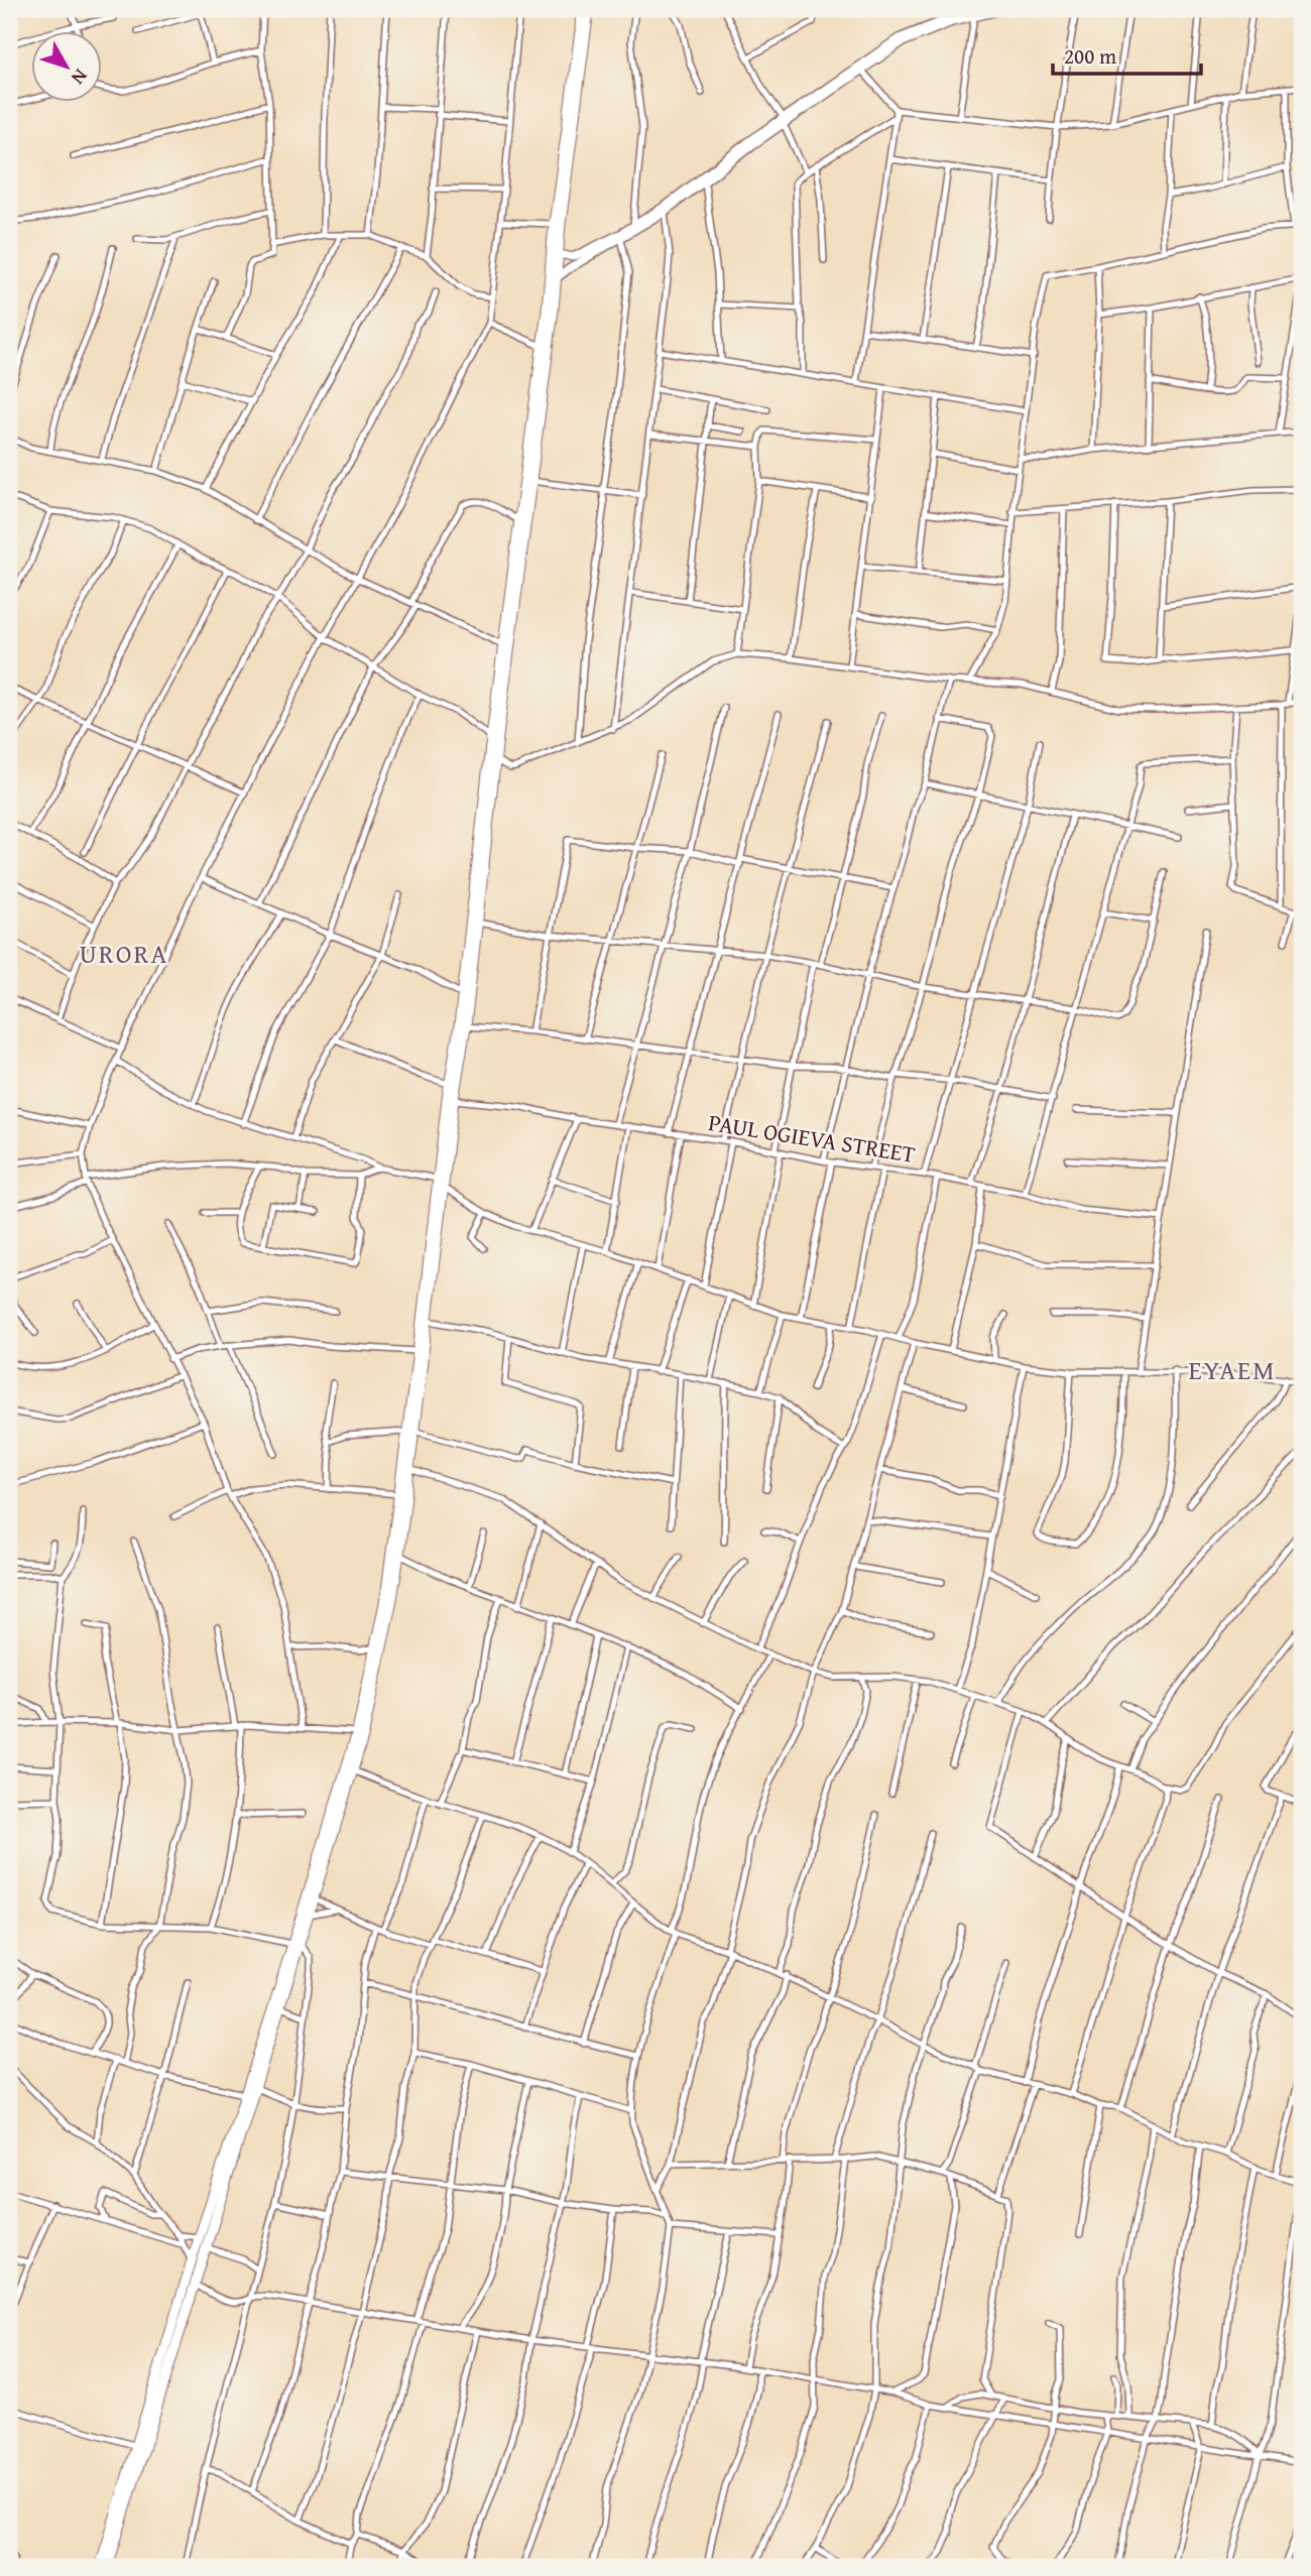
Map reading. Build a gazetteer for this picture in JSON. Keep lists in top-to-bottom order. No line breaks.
{"streets":{"street":["PAUL OGIEVA STREET"]},"districts":["URORA","EYAEM"],"scale_bar":"200 m","north":"bottom right"}
